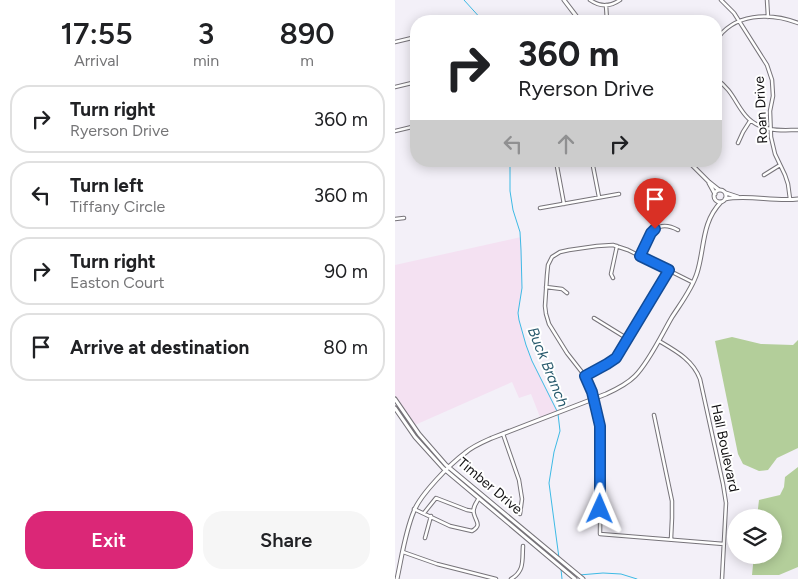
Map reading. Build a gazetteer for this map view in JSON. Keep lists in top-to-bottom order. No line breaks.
{"streets":{"street":["Roan Drive","Hall Boulevard","Timber Drive"]},"water":["Buck Branch"],"page":{"eta":["17:55","Arrival","3","min","890","m"],"turn":["360 m","Ryerson Drive"],"list":[{"name":"Turn right","note":"Ryerson Drive","value":"360 m"},{"name":"Turn left","note":"Tiffany Circle","value":"360 m"},{"name":"Turn right","note":"Easton Court","value":"90 m"},{"name":"Arrive at destination","value":"80 m"}],"buttons":["Exit","Share"]}}
